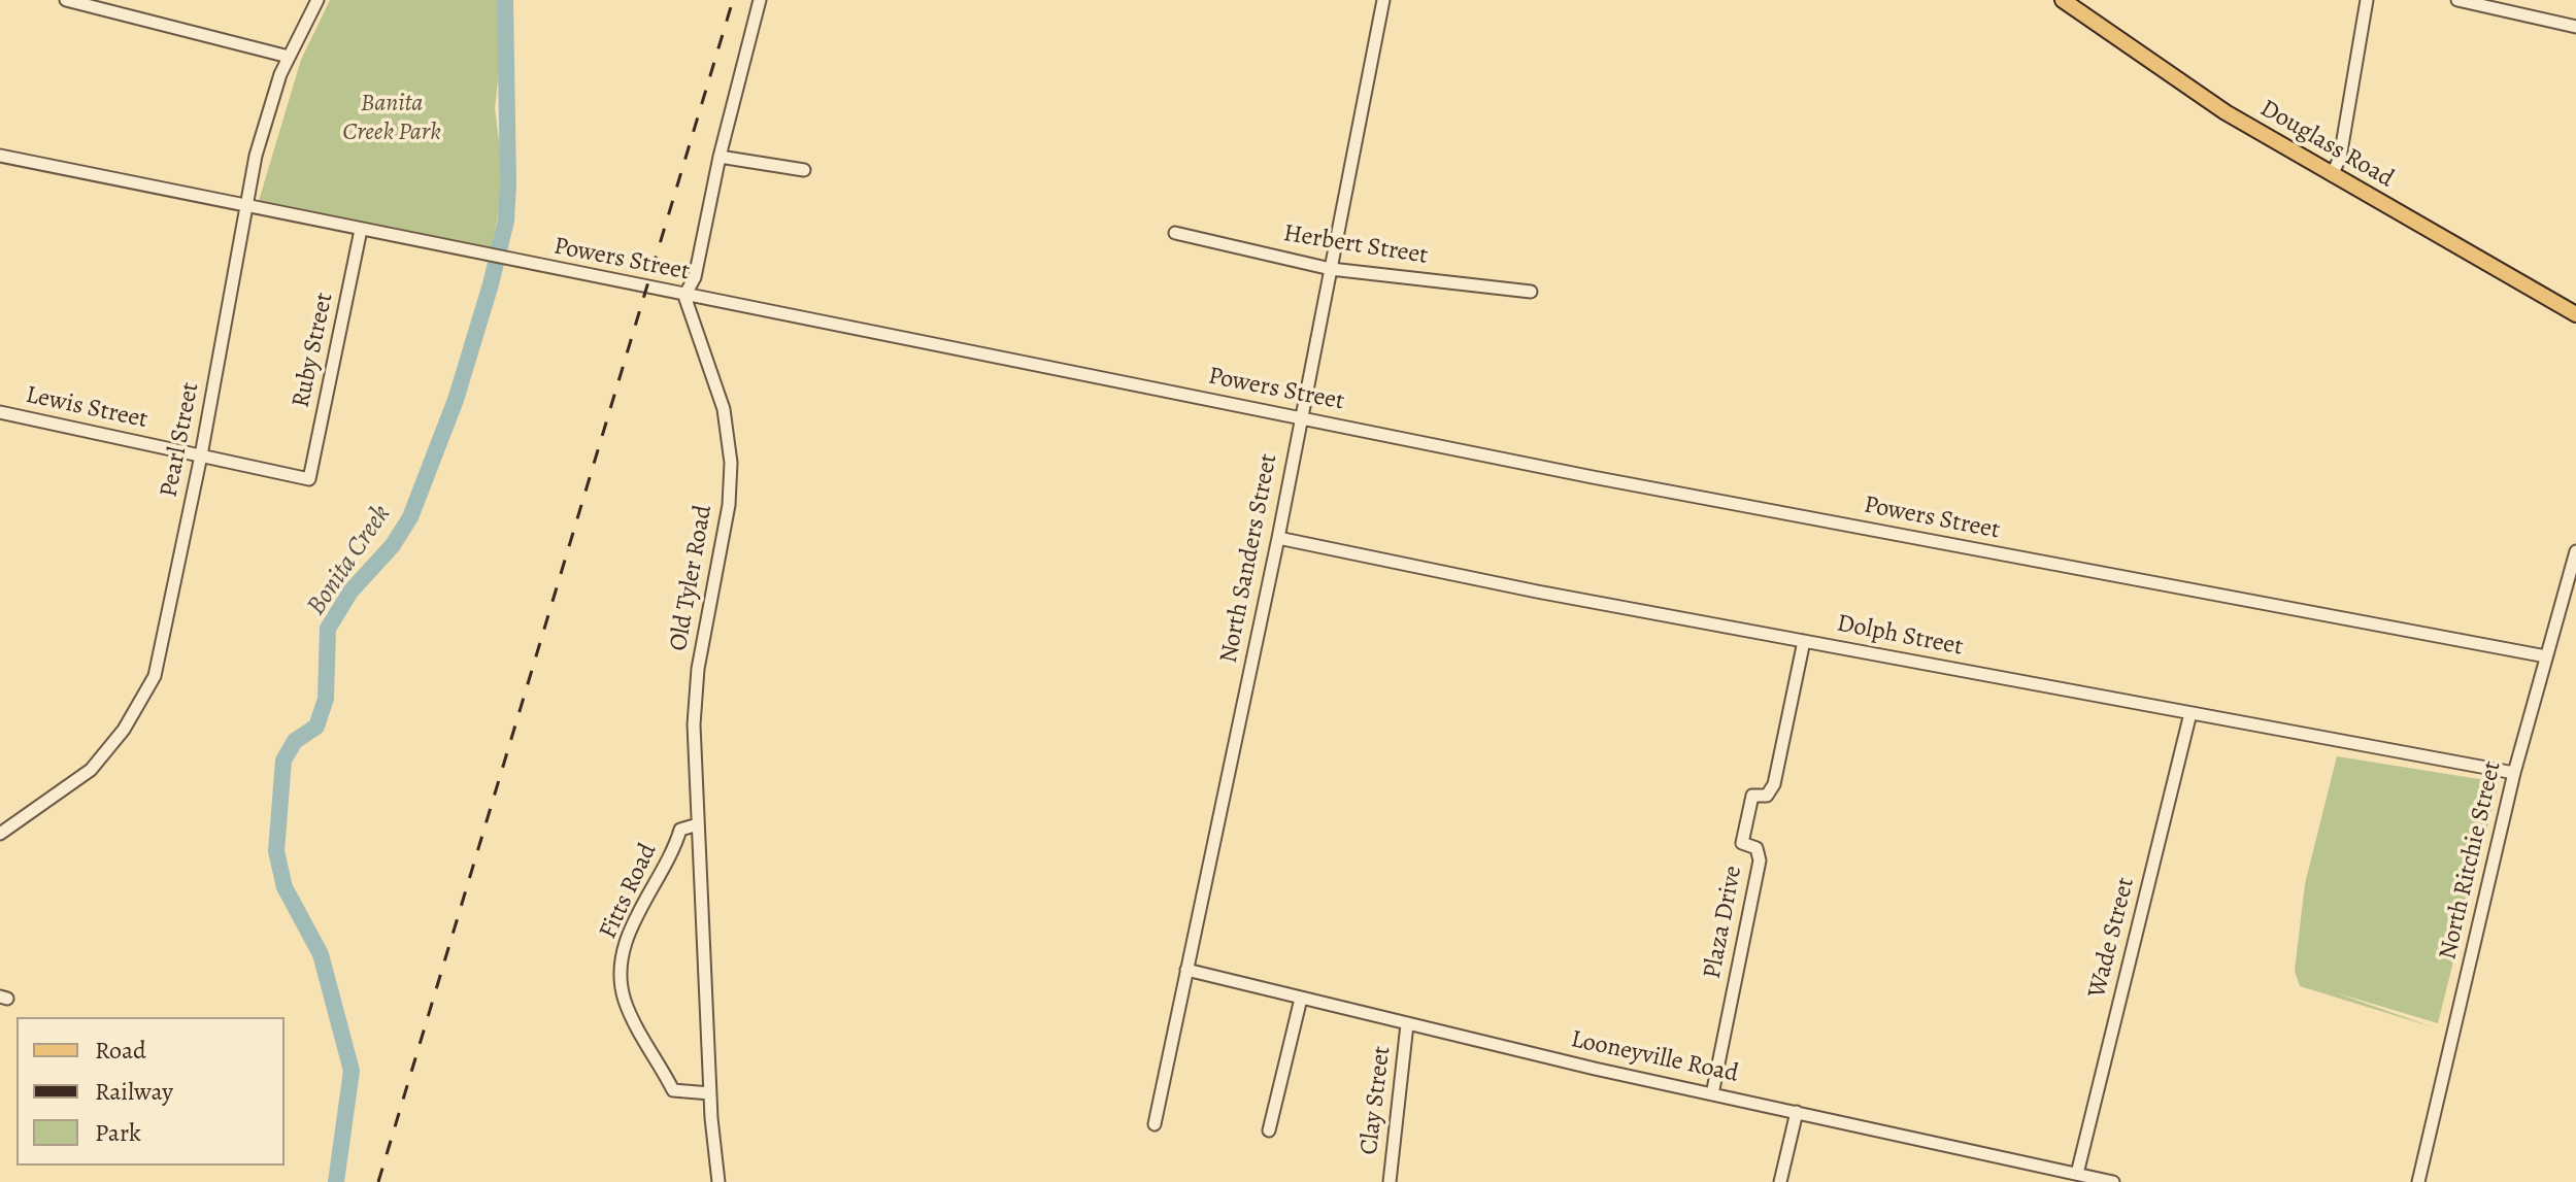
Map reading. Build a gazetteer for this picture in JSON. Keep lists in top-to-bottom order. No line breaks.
{"streets":{"main road":["Douglass Road"],"street":["Herbert Street","Powers Street","Ruby Street","Lewis Street","Pearl Street","North Sanders Street","Old Tyler Road","Dolph Street","North Ritchie Street","Fitts Road","Plaza Drive","Wade Street","Looneyville Road","Clay Street"]},"crossings":[["Herbert Street","North Sanders Street"],["Powers Street","Ruby Street"],["Powers Street","Pearl Street"],["Powers Street","North Sanders Street"],["Powers Street","Old Tyler Road"],["Powers Street","North Ritchie Street"],["Ruby Street","Lewis Street"],["Lewis Street","Pearl Street"],["North Sanders Street","Dolph Street"],["North Sanders Street","Looneyville Road"],["Old Tyler Road","Fitts Road"],["Dolph Street","North Ritchie Street"],["Dolph Street","Plaza Drive"],["Dolph Street","Wade Street"],["Plaza Drive","Looneyville Road"],["Wade Street","Looneyville Road"],["Looneyville Road","Clay Street"]],"water":["Bonita Creek"],"parks":["Banita Creek Park"],"legend":["Road","Railway","Park"]}
